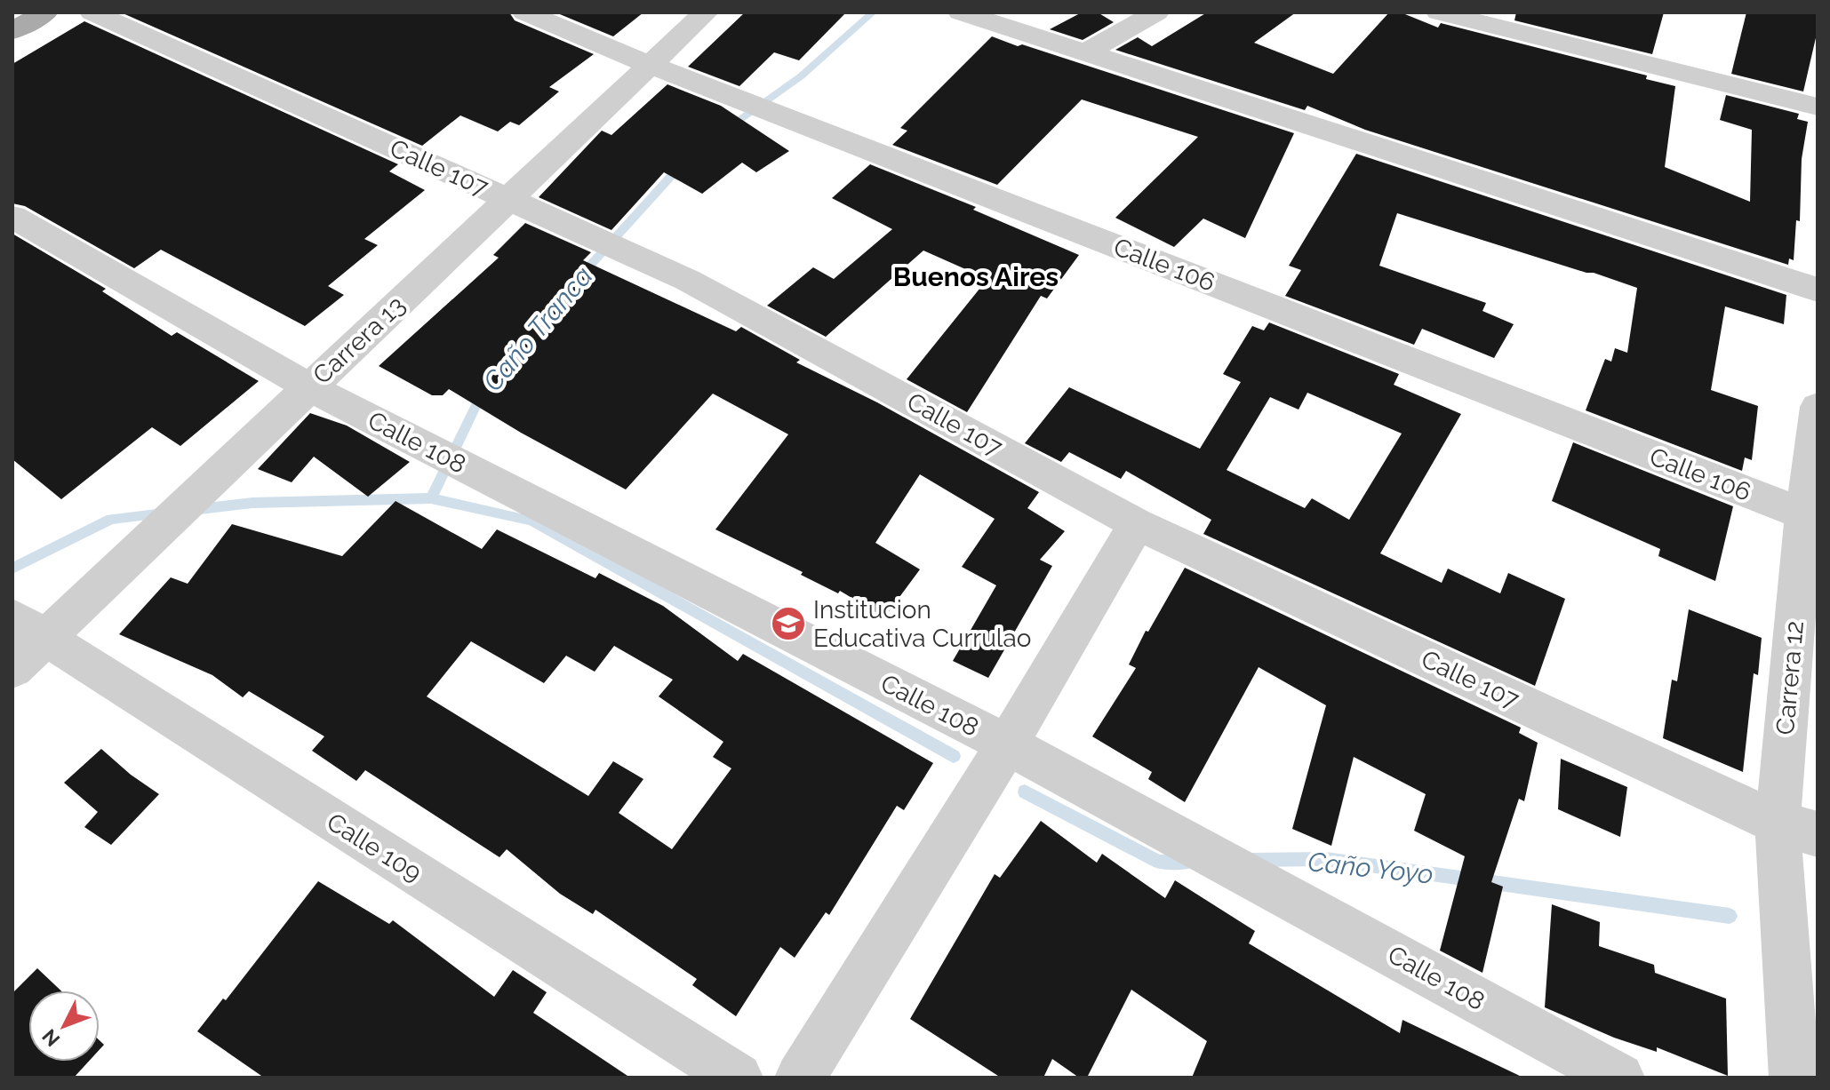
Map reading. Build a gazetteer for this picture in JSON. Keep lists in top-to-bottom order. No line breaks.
{"streets":{"street":["Calle 107","Calle 106","Carrera 13","Calle 108","Carrera 12","Calle 109"]},"crossings":[["Calle 107","Carrera 13"],["Calle 107","Carrera 12"],["Calle 106","Carrera 13"],["Calle 106","Carrera 12"],["Carrera 13","Calle 108"],["Carrera 13","Calle 109"]],"districts":["Buenos Aires"],"water":["Caño Tranca","Caño Yoyo"],"places":{"school or university":["Institucion Educativa Currulao"]},"north":"bottom left"}
